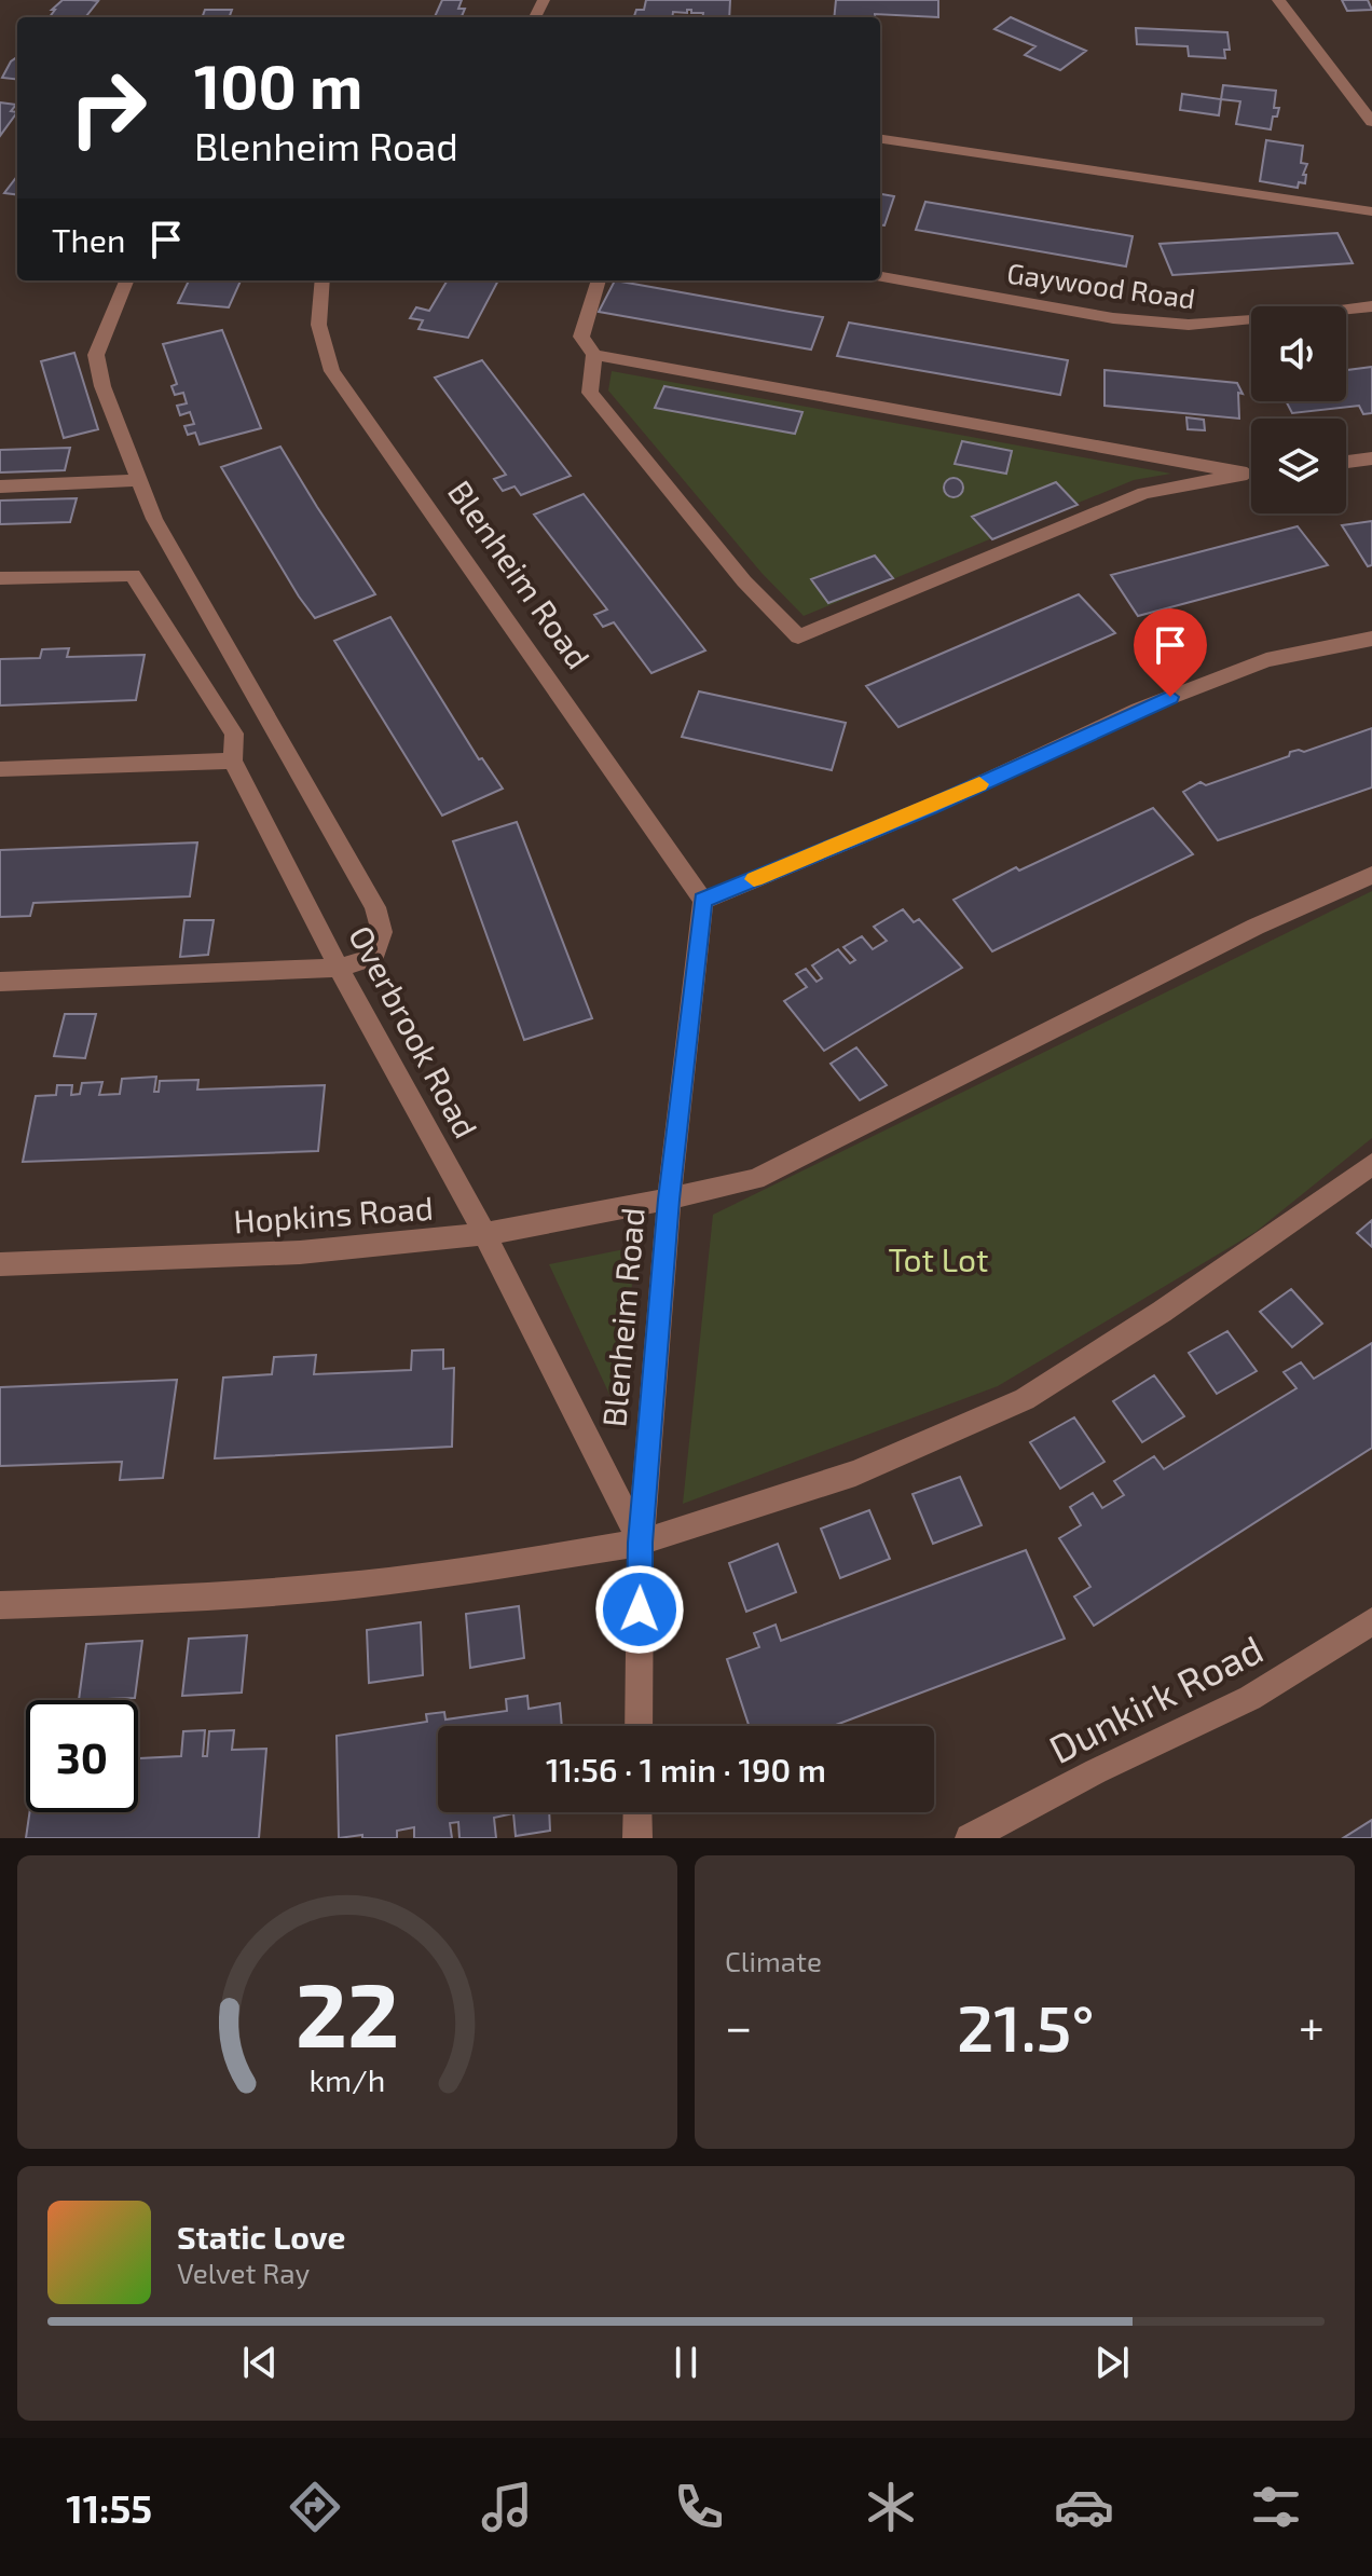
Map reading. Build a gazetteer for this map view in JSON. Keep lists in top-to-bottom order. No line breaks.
{"streets":{"street":["Gaywood Road","Blenheim Road","Overbrook Road","Hopkins Road","Dunkirk Road"]},"crossings":[["Blenheim Road","Overbrook Road"],["Blenheim Road","Hopkins Road"],["Overbrook Road","Hopkins Road"]],"parks":["Tot Lot"],"page":{"turn":["100 m","Blenheim Road"],"then":"Then","limit":"30","trip":"11:56 · 1 min · 190 m","tile":"Climate","heat":["−","21.5°","+"],"song":["Static Love","Velvet Ray"],"tabs":"11:55","gauge":["22","km/h"]}}
